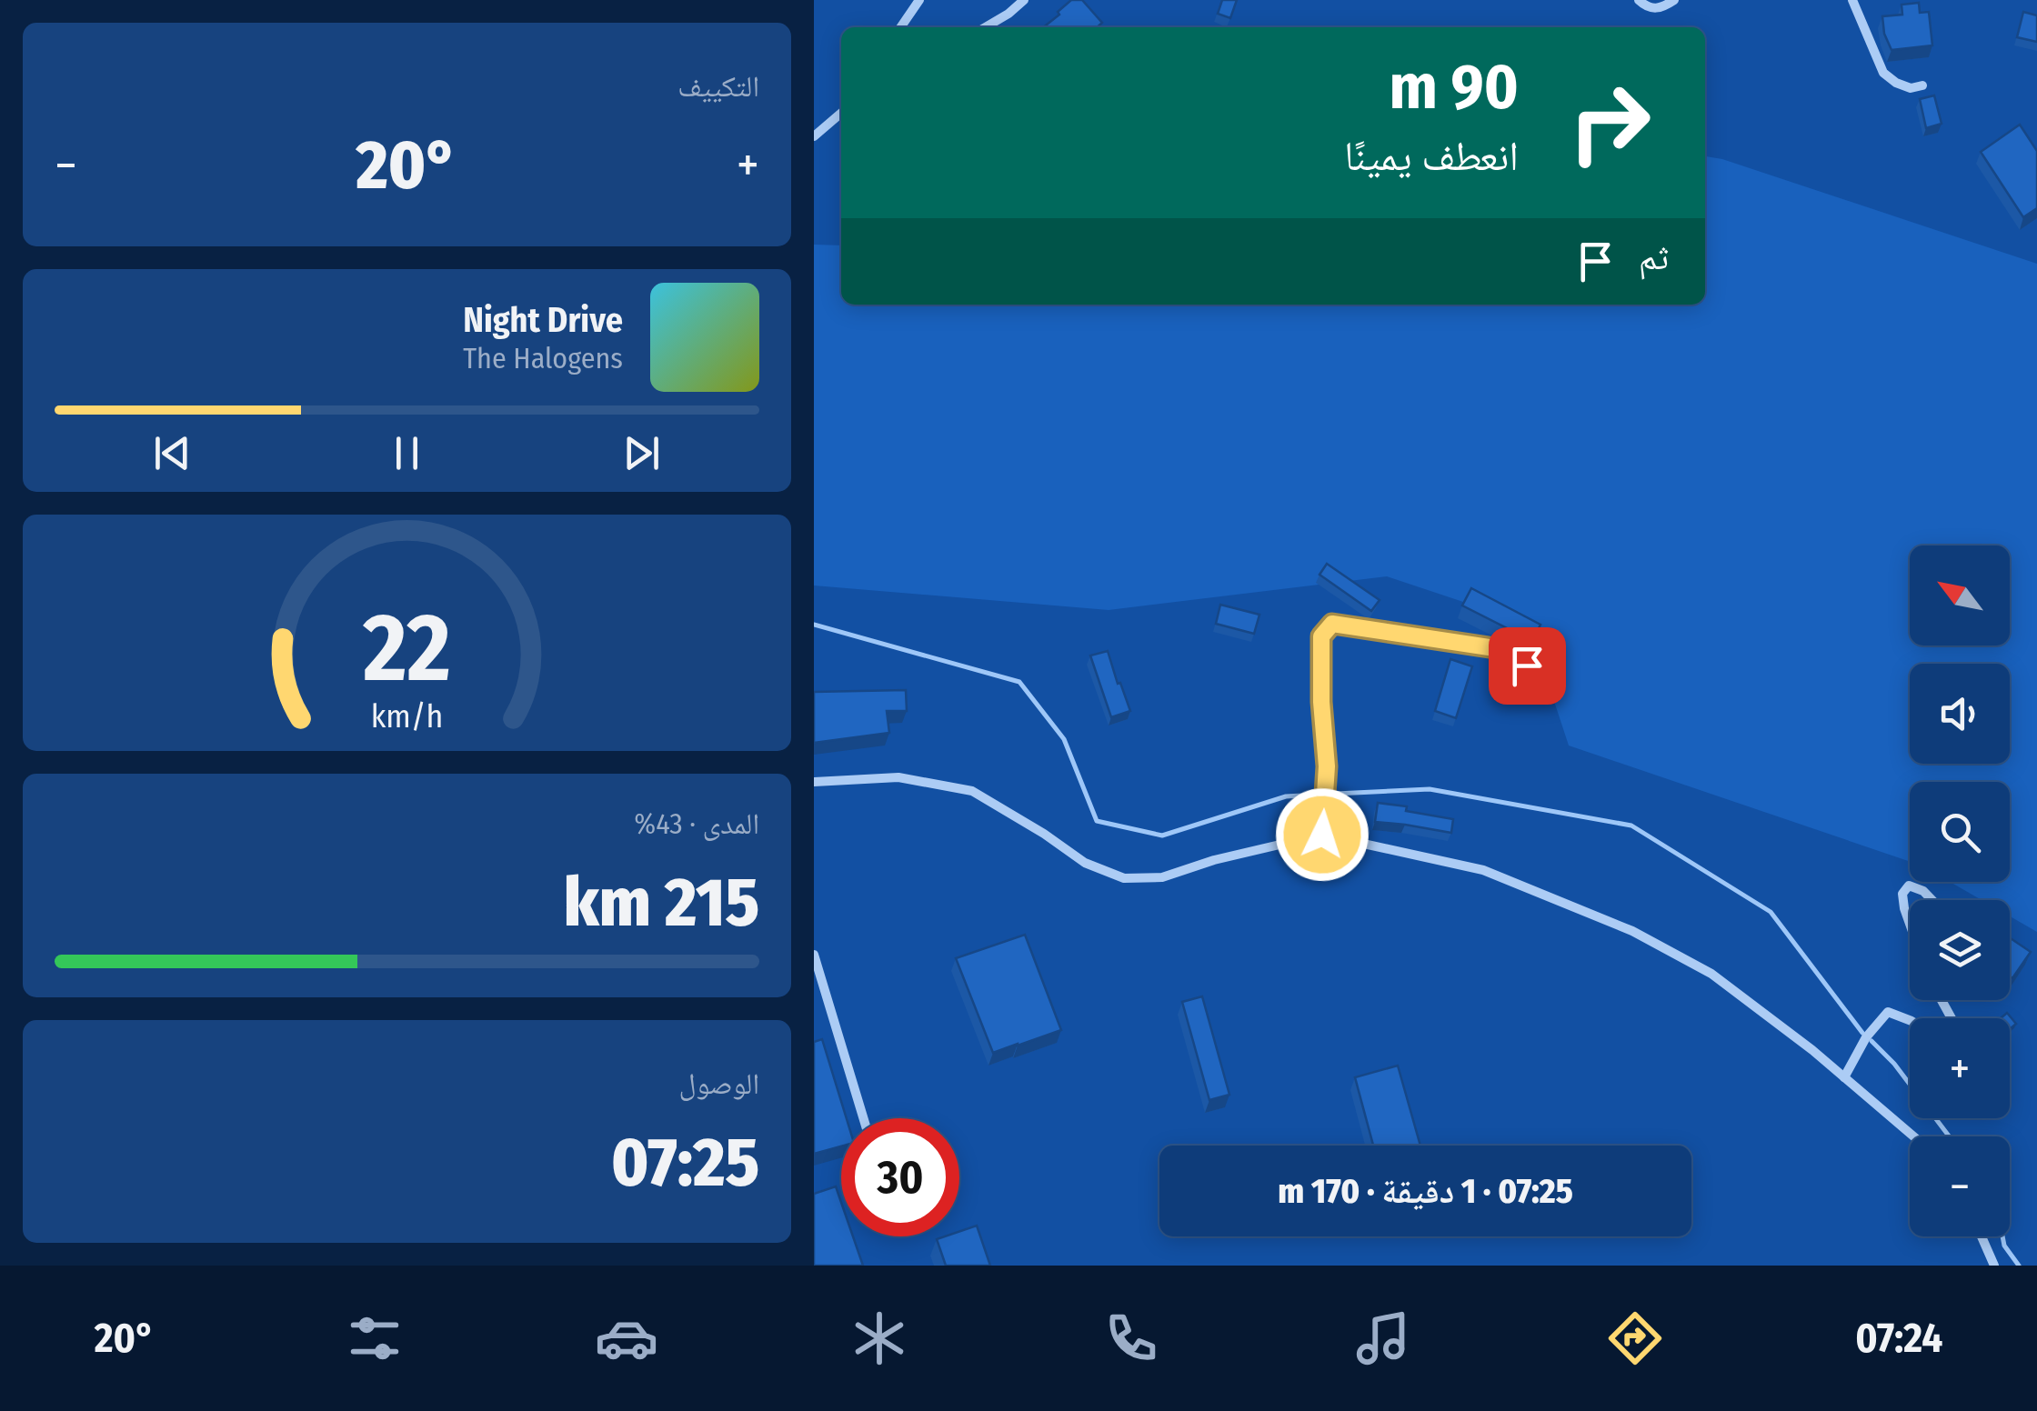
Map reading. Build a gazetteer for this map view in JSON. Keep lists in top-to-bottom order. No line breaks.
{"north":"top left","page":{"tile":["التكييف",["المدى · 43%","215 km"],["الوصول","07:25"]],"turn":["90 m","انعطف يمينًا"],"heat":["−","20°","+"],"then":"ثم","song":["Night Drive","The Halogens"],"map_buttons":["+","−"],"limit":"30","trip":"07:25 · 1 دقيقة · 170 m","tabs":["07:24","20°"],"gauge":["22","km/h"]}}
